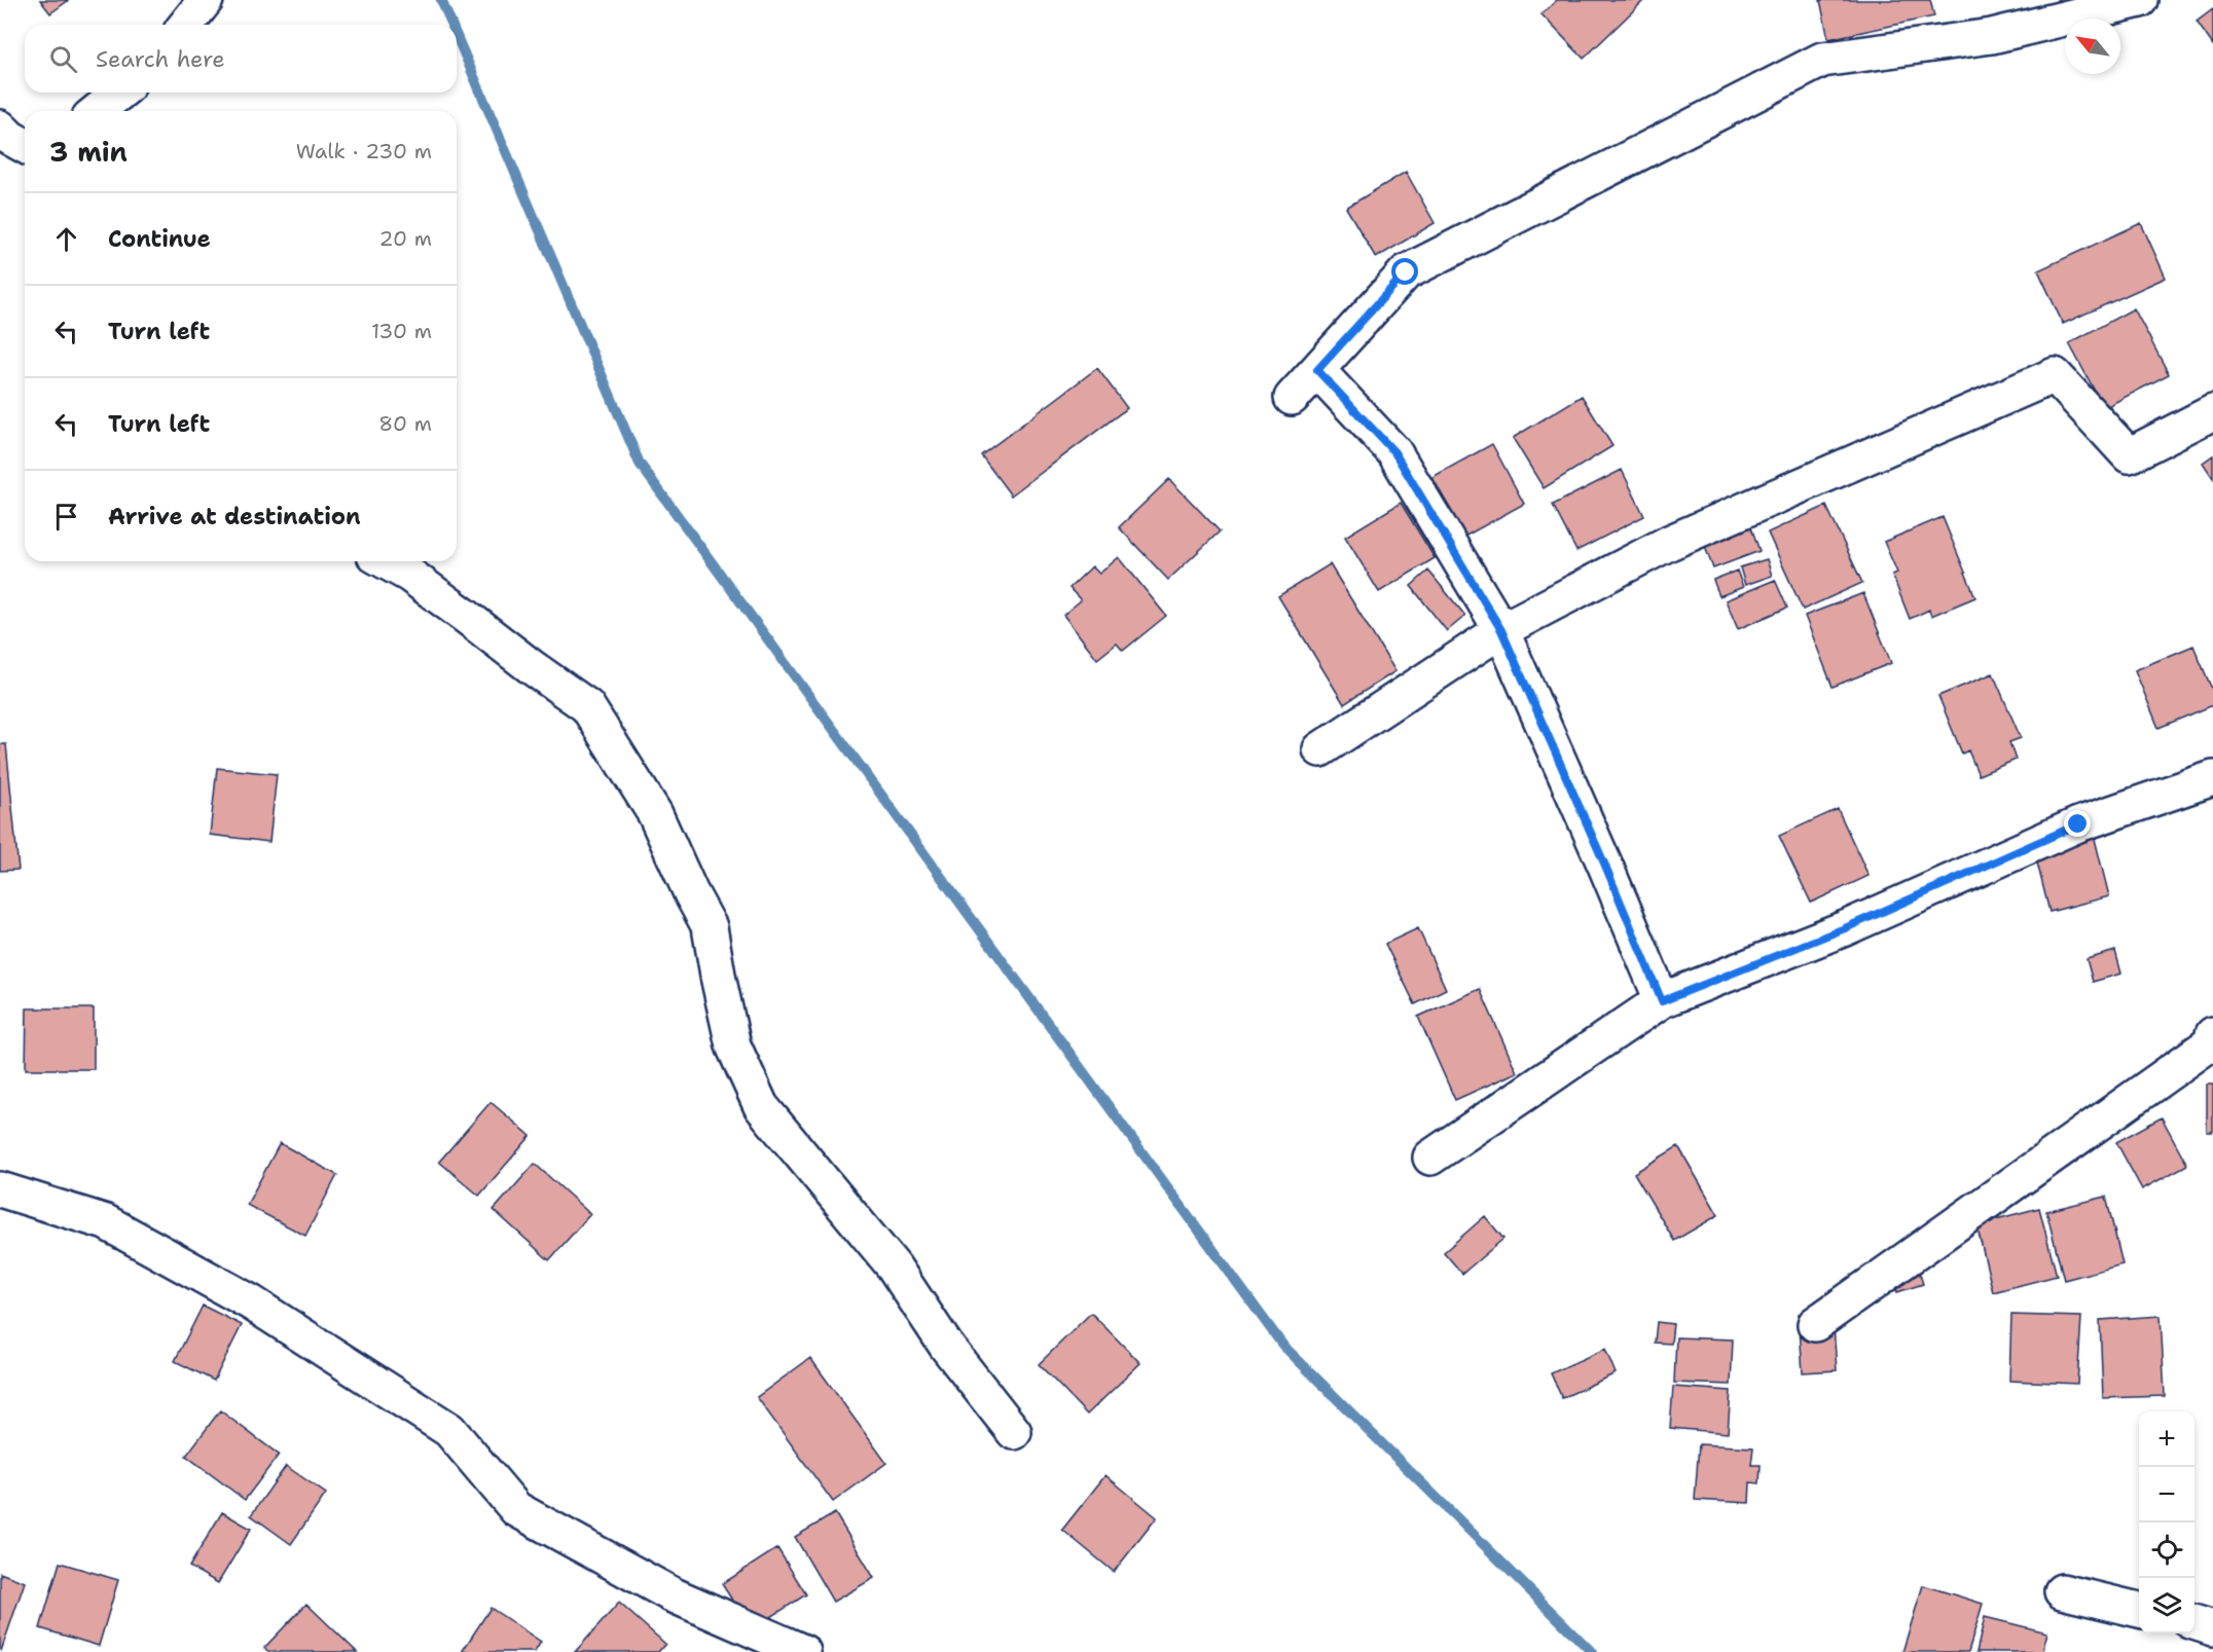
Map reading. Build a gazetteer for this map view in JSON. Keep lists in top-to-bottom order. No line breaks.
{"north":"top left","page":{"search":"Search here","heading":["3 min","Walk · 230 m"],"list":[["Continue","20 m"],["Turn left","130 m"],["Turn left","80 m"],"Arrive at destination"],"map_buttons":["+","−"]}}
